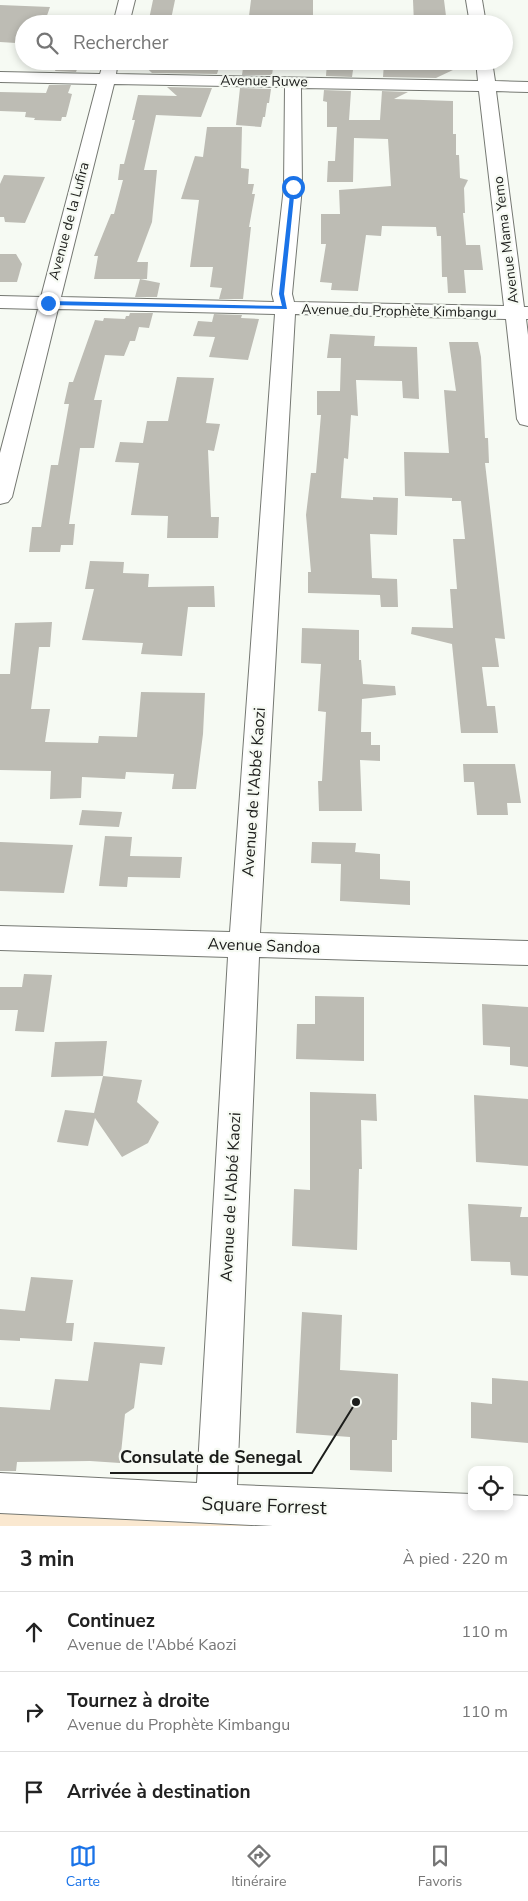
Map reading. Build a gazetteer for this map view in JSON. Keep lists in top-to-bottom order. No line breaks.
{"streets":{"street":["Avenue Ruwe","Avenue de la Lufira","Avenue Mama Yemo","Avenue du Prophète Kimbangu","Avenue de l'Abbé Kaozi","Avenue Sandoa","Square Forrest"]},"crossings":[["Avenue Ruwe","Avenue de la Lufira"],["Avenue Ruwe","Avenue Mama Yemo"],["Avenue Ruwe","Avenue de l'Abbé Kaozi"],["Avenue de la Lufira","Avenue du Prophète Kimbangu"],["Avenue Mama Yemo","Avenue du Prophète Kimbangu"],["Avenue du Prophète Kimbangu","Avenue de l'Abbé Kaozi"],["Avenue de l'Abbé Kaozi","Avenue Sandoa"],["Avenue de l'Abbé Kaozi","Square Forrest"]],"places":["Consulate de Senegal"],"page":{"search":"Rechercher","heading":["3 min","À pied · 220 m"],"list":[["Continuez","Avenue de l'Abbé Kaozi","110 m"],["Tournez à droite","Avenue du Prophète Kimbangu","110 m"],"Arrivée à destination"],"nav":["Carte","Itinéraire","Favoris"]}}
